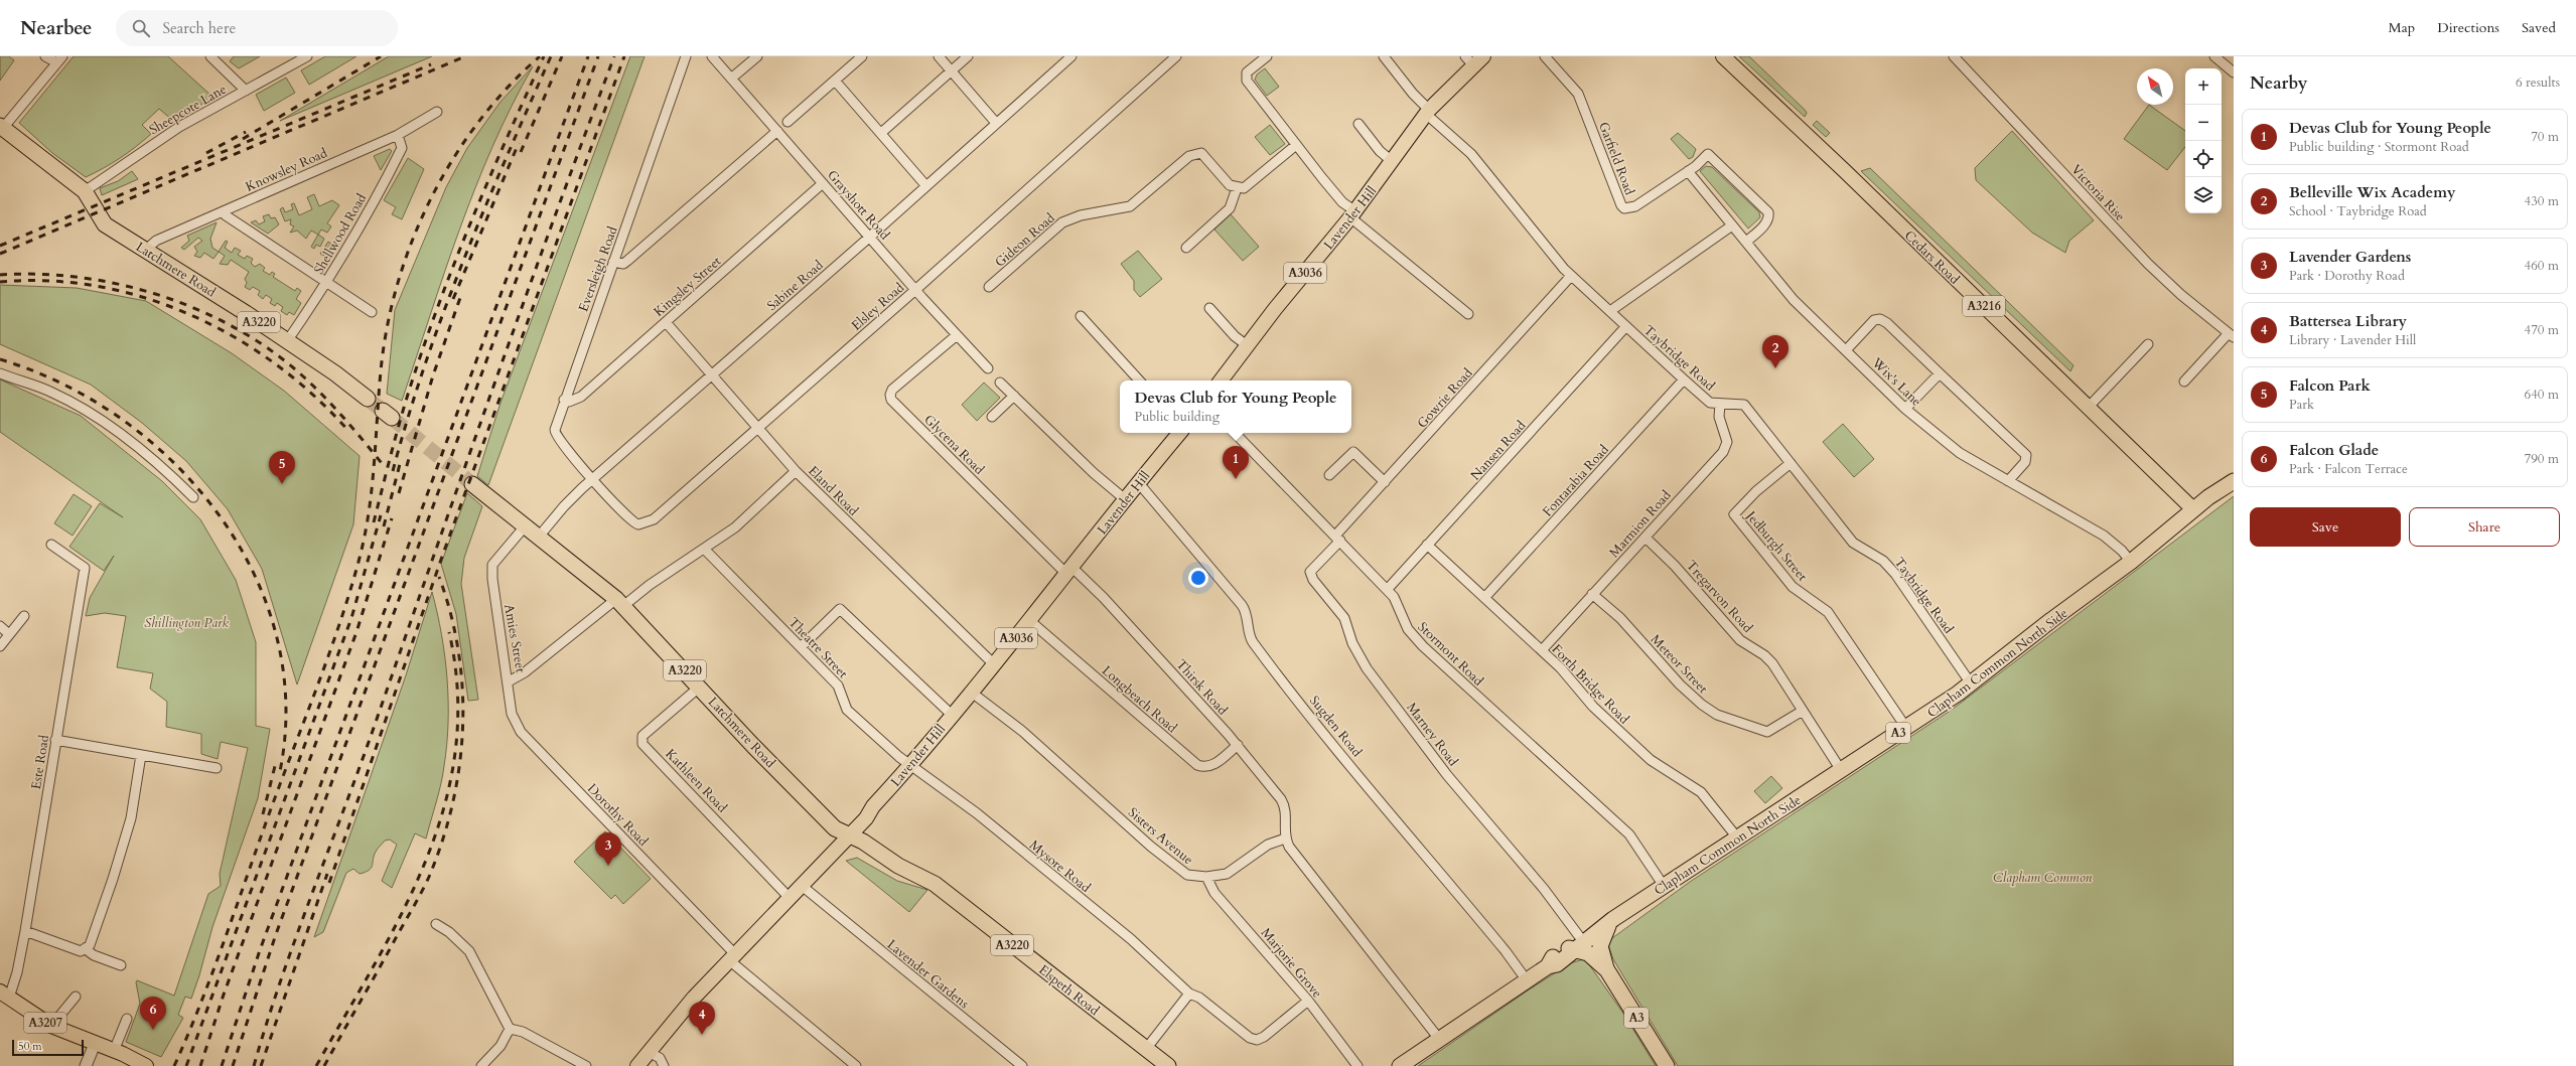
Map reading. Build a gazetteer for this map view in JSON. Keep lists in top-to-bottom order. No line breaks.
{"streets":{"highway":["Latchmere Road","A3220","Clapham Common North Side","A3","Elspeth Road"],"main road":["Lavender Hill","Cedars Road","A3036","A3216","A3207"],"street":["Sheepcote Lane","Garfield Road","Knowsley Road","Victoria Rise","Grayshott Road","Shellwood Road","Gideon Road","Eversleigh Road","Sabine Road","Kingsley Street","Elsley Road","Taybridge Road","Wix's Lane","Gowrie Road","Glycena Road","Nansen Road","Fontarabia Road","Eland Road","Marmion Road","Jedburgh Street","Tregarvon Road","Amies Street","Theatre Street","Stormont Road","Meteor Street","Forth Bridge Road","Thirsk Road","Longbeach Road","Sugden Road","Marney Road","Este Road","Kathleen Road","Dorothy Road","Sisters Avenue","Mysore Road","Marjorie Grove","Lavender Gardens"]},"crossings":[["Sheepcote Lane","Latchmere Road"],["Garfield Road","Wix's Lane"],["Knowsley Road","Shellwood Road"],["Knowsley Road","Latchmere Road"],["Grayshott Road","Sabine Road"],["Grayshott Road","Kingsley Street"],["Grayshott Road","Elsley Road"],["Grayshott Road","Glycena Road"],["Lavender Hill","Latchmere Road"],["Lavender Hill","Taybridge Road"],["Lavender Hill","Glycena Road"],["Lavender Hill","Eland Road"],["Lavender Hill","Theatre Street"],["Lavender Hill","Thirsk Road"],["Lavender Hill","Longbeach Road"],["Lavender Hill","Sugden Road"],["Lavender Hill","Kathleen Road"],["Lavender Hill","Dorothy Road"],["Lavender Hill","Sisters Avenue"],["Lavender Hill","Mysore Road"],["Lavender Hill","Lavender Gardens"],["Lavender Hill","Elspeth Road"],["Shellwood Road","Latchmere Road"],["Cedars Road","Clapham Common North Side"],["Latchmere Road","Sabine Road"],["Latchmere Road","Amies Street"],["Latchmere Road","Kathleen Road"],["Latchmere Road","Elspeth Road"],["Eversleigh Road","Sabine Road"],["Eversleigh Road","Kingsley Street"],["Eversleigh Road","Elsley Road"],["Sabine Road","Elsley Road"],["Sabine Road","Eland Road"],["Kingsley Street","Eland Road"],["Elsley Road","Eland Road"],["Taybridge Road","Gowrie Road"],["Taybridge Road","Nansen Road"],["Taybridge Road","Fontarabia Road"],["Taybridge Road","Marmion Road"],["Taybridge Road","Jedburgh Street"],["Taybridge Road","Clapham Common North Side"],["Wix's Lane","Clapham Common North Side"],["Gowrie Road","Stormont Road"],["Gowrie Road","Marney Road"],["Glycena Road","Thirsk Road"],["Nansen Road","Stormont Road"],["Nansen Road","Forth Bridge Road"],["Fontarabia Road","Forth Bridge Road"],["Eland Road","Amies Street"],["Marmion Road","Tregarvon Road"],["Marmion Road","Meteor Street"],["Marmion Road","Forth Bridge Road"],["Jedburgh Street","Clapham Common North Side"],["Tregarvon Road","Clapham Common North Side"],["Tregarvon Road","Meteor Street"],["Amies Street","Theatre Street"],["Amies Street","Dorothy Road"],["Theatre Street","Mysore Road"],["Stormont Road","Clapham Common North Side"],["Stormont Road","Marney Road"],["Clapham Common North Side","Forth Bridge Road"],["Clapham Common North Side","A3"],["Clapham Common North Side","Marney Road"],["Thirsk Road","Longbeach Road"],["Thirsk Road","Sisters Avenue"],["Este Road","A3207"],["Sisters Avenue","Marjorie Grove"],["Mysore Road","Marjorie Grove"]],"parks":["Shillington Park","Clapham Common"],"scale_bar":"50 m","north":"top left","page":{"header":"Nearbee","search":"Search here","nav":["Map","Directions","Saved"],"heading":["Nearby","6 results"],"map_buttons":["+","−"],"list":[{"mark":"1","name":"Devas Club for Young People","note":"Public building · Stormont Road","value":"70 m"},{"mark":"2","name":"Belleville Wix Academy","note":"School · Taybridge Road","value":"430 m"},{"mark":"3","name":"Lavender Gardens","note":"Park · Dorothy Road","value":"460 m"},{"mark":"4","name":"Battersea Library","note":"Library · Lavender Hill","value":"470 m"},{"mark":"5","name":"Falcon Park","note":"Park","value":"640 m"},{"mark":"6","name":"Falcon Glade","note":"Park · Falcon Terrace","value":"790 m"}],"pins":["2","1","5","3","6","4"],"popup":["Devas Club for Young People","Public building"],"buttons":["Save","Share"],"scale":"50 m"}}
